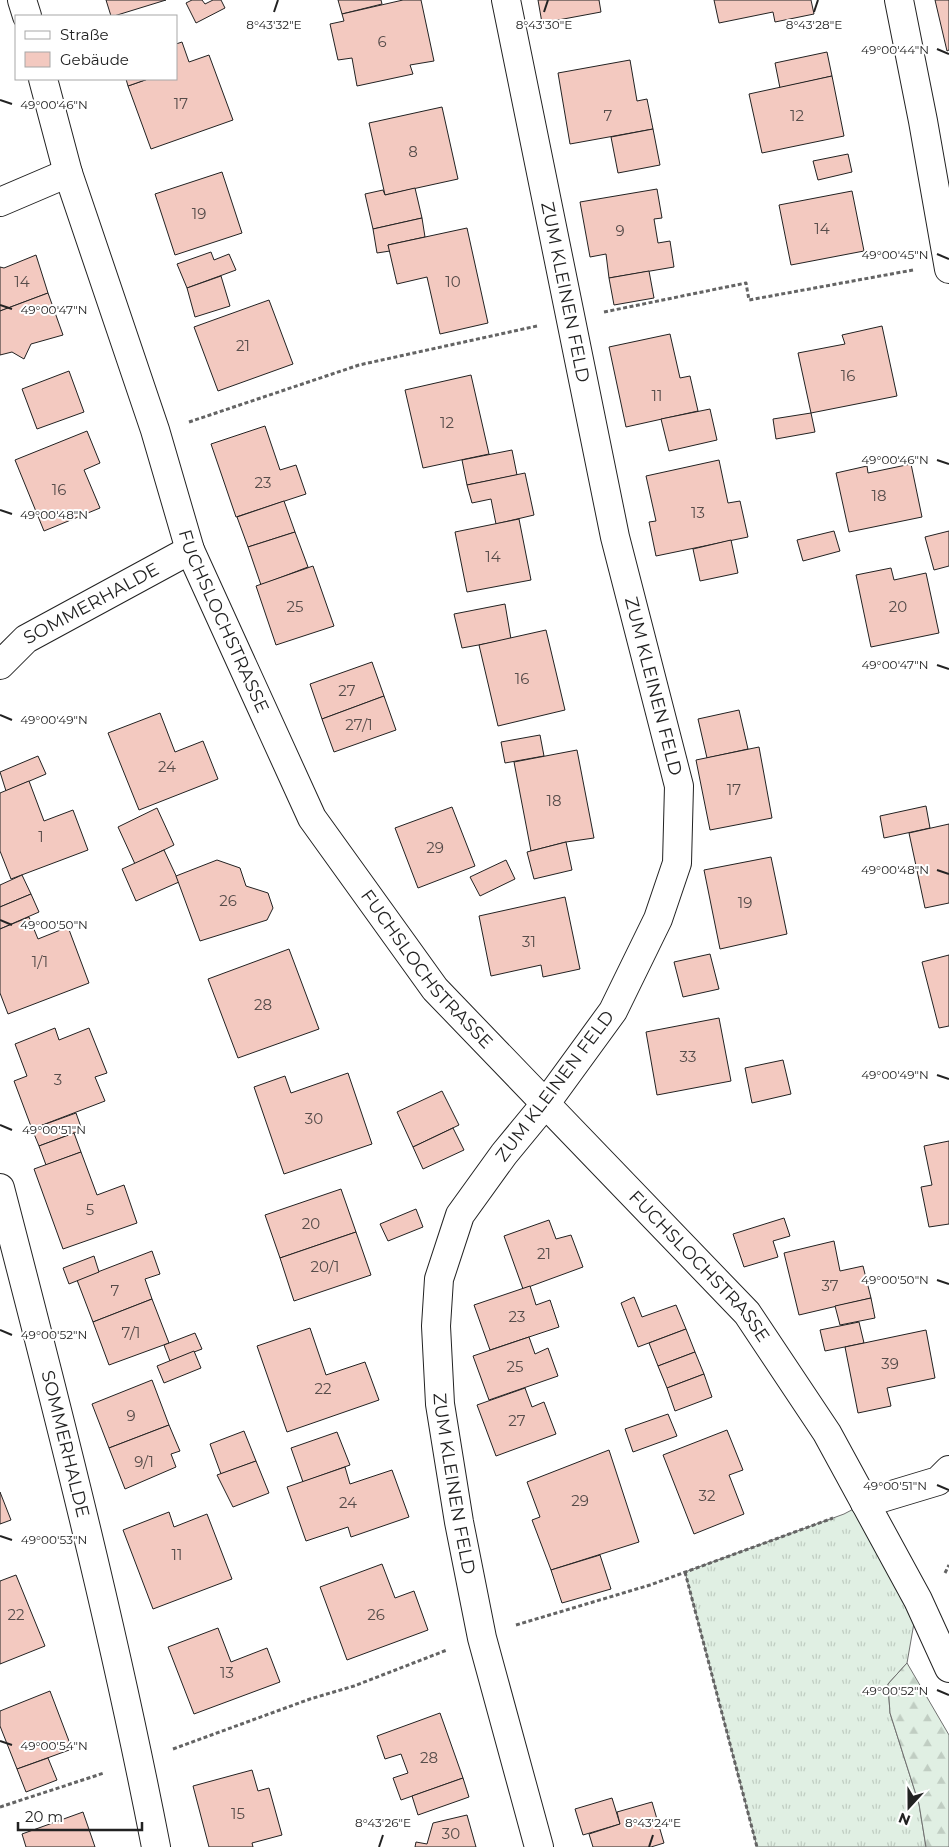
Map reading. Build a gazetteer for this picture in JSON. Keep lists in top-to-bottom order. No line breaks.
{"streets":{"street":["ZUM KLEINEN FELD","SOMMERHALDE","FUCHSLOCHSTRASSE"]},"crossings":[["ZUM KLEINEN FELD","FUCHSLOCHSTRASSE"],["SOMMERHALDE","FUCHSLOCHSTRASSE"]],"house_numbers":["6","17","7","12","8","19","14","9","14","10","21","16","11","12","23","16","18","13","14","25","20","16","27","27/1","24","17","18","1","29","26","19","31","1/1","28","33","3","30","5","20","21","20/1","37","7","23","7/1","39","25","22","9","27","9/1","32","29","24","11","22","26","13","28","15","30"],"legend":["Straße","Gebäude"],"scale_bar":"20 m","north":"bottom","coordinates":["8°43'30\"E","8°43'32\"E","8°43'28\"E","49°00'44\"N","49°00'46\"N","49°00'45\"N","49°00'47\"N","49°00'48\"N","49°00'49\"N","49°00'50\"N","49°00'51\"N","49°00'52\"N","49°00'53\"N","49°00'54\"N","8°43'26\"E","8°43'24\"E"]}
